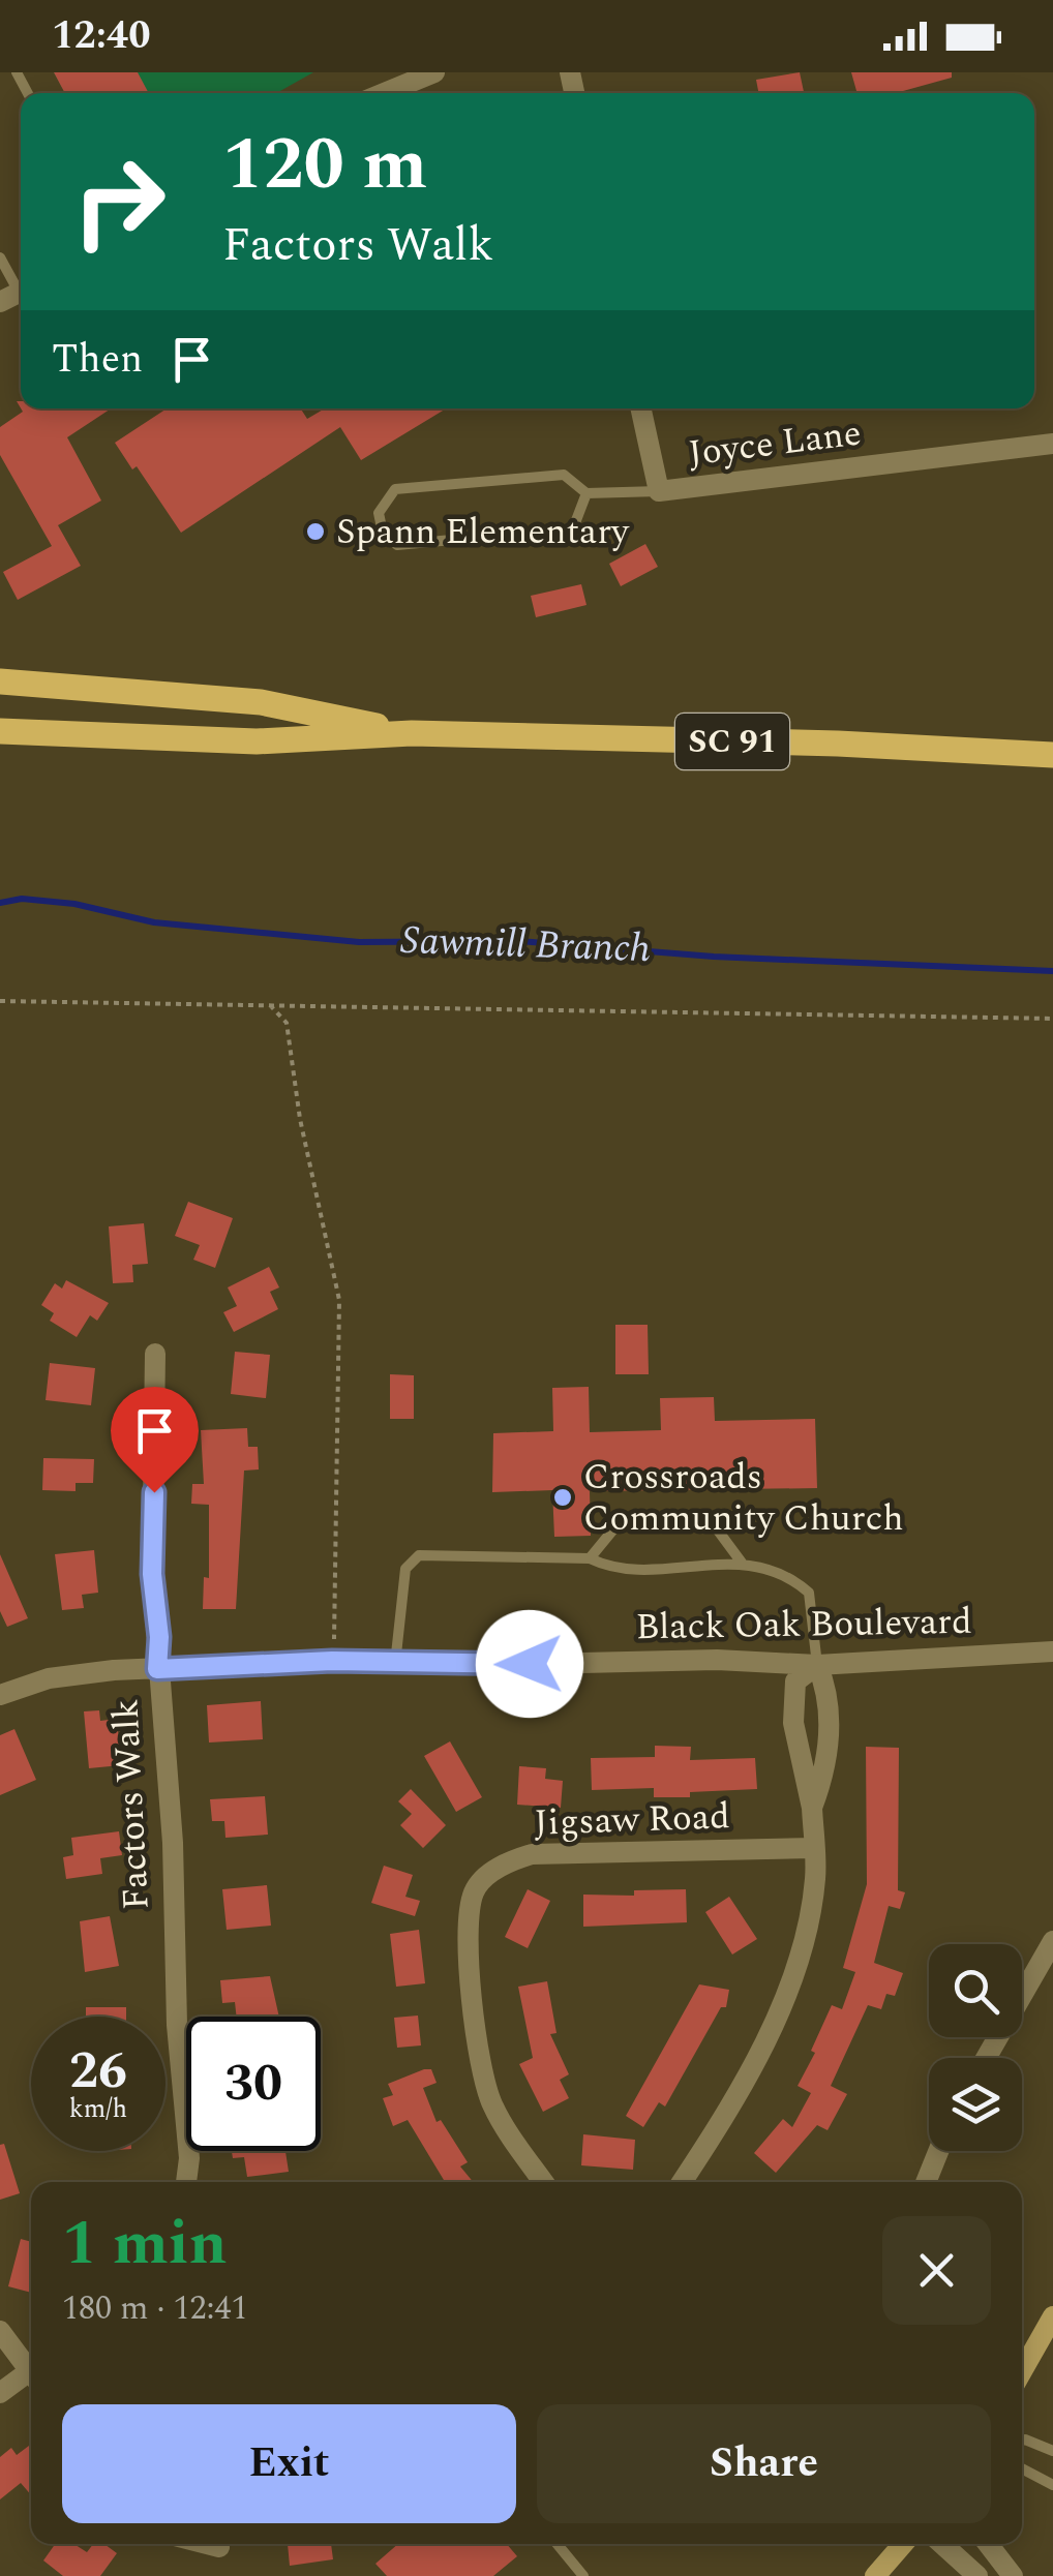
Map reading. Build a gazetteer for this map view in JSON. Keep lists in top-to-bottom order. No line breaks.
{"streets":{"main road":["SC 91"],"street":["Joyce Lane","Black Oak Boulevard","Factors Walk","Jigsaw Road"]},"crossings":[["Black Oak Boulevard","Factors Walk"]],"water":["Sawmill Branch"],"places":["Spann Elementary","Crossroads Community Church"],"page":{"status":"12:40","turn":["120 m","Factors Walk"],"then":"Then","speed":"26 km/h","limit":"30","heading":["1 min","180 m · 12:41"],"buttons":["Exit","Share"]}}
